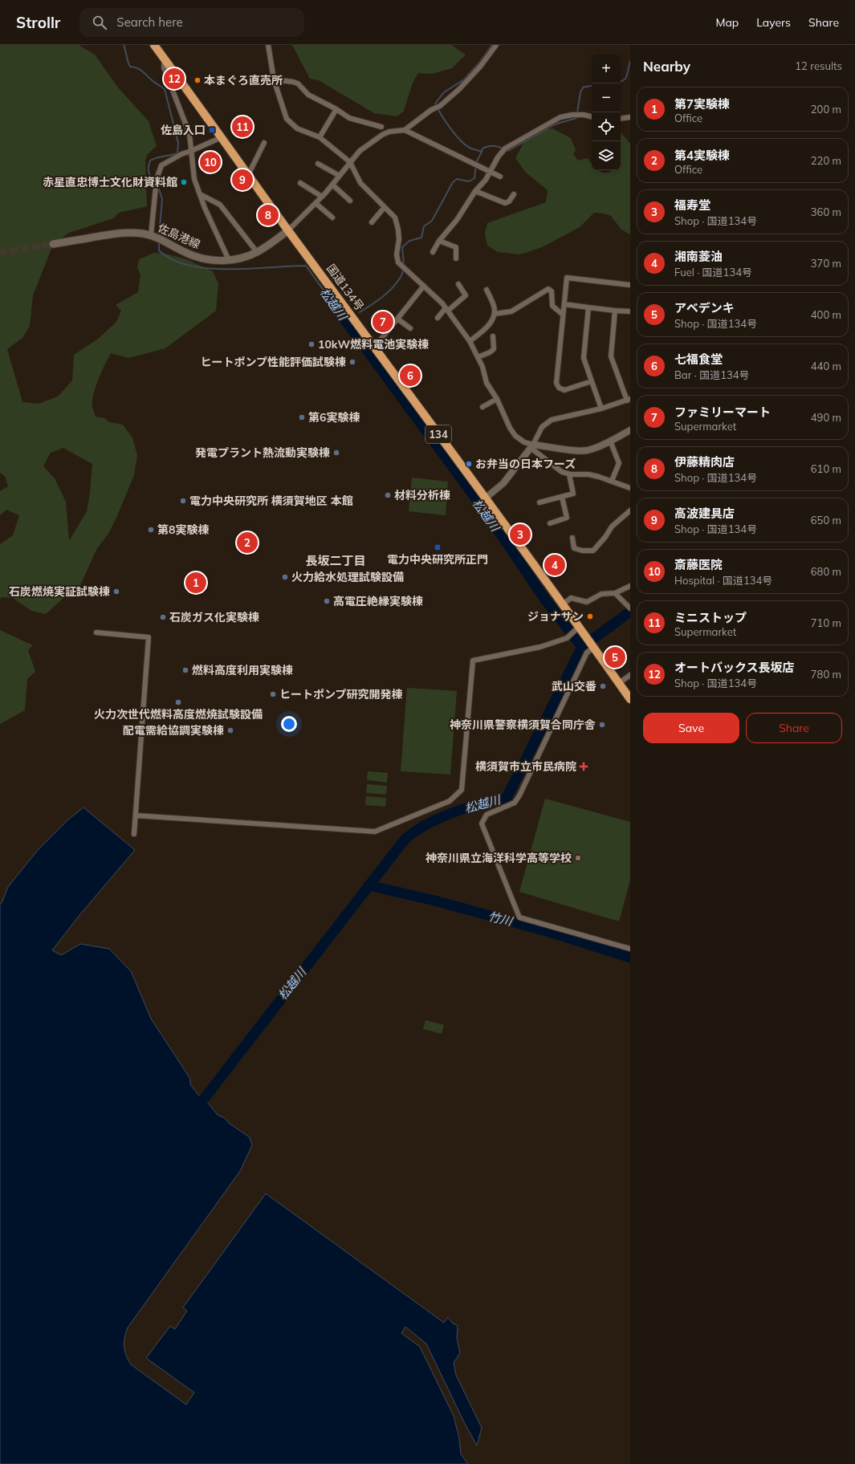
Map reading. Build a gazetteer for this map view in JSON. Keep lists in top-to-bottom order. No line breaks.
{"streets":{"highway":["国道134号","134"],"main road":["佐島港線"]},"crossings":[["佐島港線","国道134号"]],"districts":["長坂二丁目"],"water":["松越川","竹川"],"places":{"other":["本まぐろ直売所","赤星直忠博士文化財資料館","10kW燃料電池実験棟","ヒートポンプ性能評価試験棟","第6実験棟","発電プラント熱流動実験棟","お弁当の日本フーズ","材料分析棟","電力中央研究所 横須賀地区 本館","第8実験棟","火力給水処理試験設備","石炭燃焼実証試験棟","高電圧絶縁実験棟","ジョナサン","石炭ガス化実験棟","燃料高度利用実験棟","武山交番","ヒートポンプ研究開発棟","火力次世代燃料高度燃焼試験設備","神奈川県警察横須賀合同庁舎","配電需給協調実験棟","神奈川県立海洋科学高等学校"],"transit":["佐島入口","電力中央研究所正門"],"health":["横須賀市立市民病院"]},"page":{"header":"Strollr","search":"Search here","nav":["Map","Layers","Share"],"heading":["Nearby","12 results"],"map_buttons":["+","−"],"pins":["12","11","10","9","8","7","6","3","2","4","1","5"],"list":[{"mark":"1","name":"第7実験棟","note":"Office","value":"200 m"},{"mark":"2","name":"第4実験棟","note":"Office","value":"220 m"},{"mark":"3","name":"福寿堂","note":"Shop · 国道134号","value":"360 m"},{"mark":"4","name":"湘南菱油","note":"Fuel · 国道134号","value":"370 m"},{"mark":"5","name":"アベデンキ","note":"Shop · 国道134号","value":"400 m"},{"mark":"6","name":"七福食堂","note":"Bar · 国道134号","value":"440 m"},{"mark":"7","name":"ファミリーマート","note":"Supermarket","value":"490 m"},{"mark":"8","name":"伊藤精肉店","note":"Shop · 国道134号","value":"610 m"},{"mark":"9","name":"高波建具店","note":"Shop · 国道134号","value":"650 m"},{"mark":"10","name":"斎藤医院","note":"Hospital · 国道134号","value":"680 m"},{"mark":"11","name":"ミニストップ","note":"Supermarket","value":"710 m"},{"mark":"12","name":"オートバックス長坂店","note":"Shop · 国道134号","value":"780 m"}],"buttons":["Save","Share"]}}
